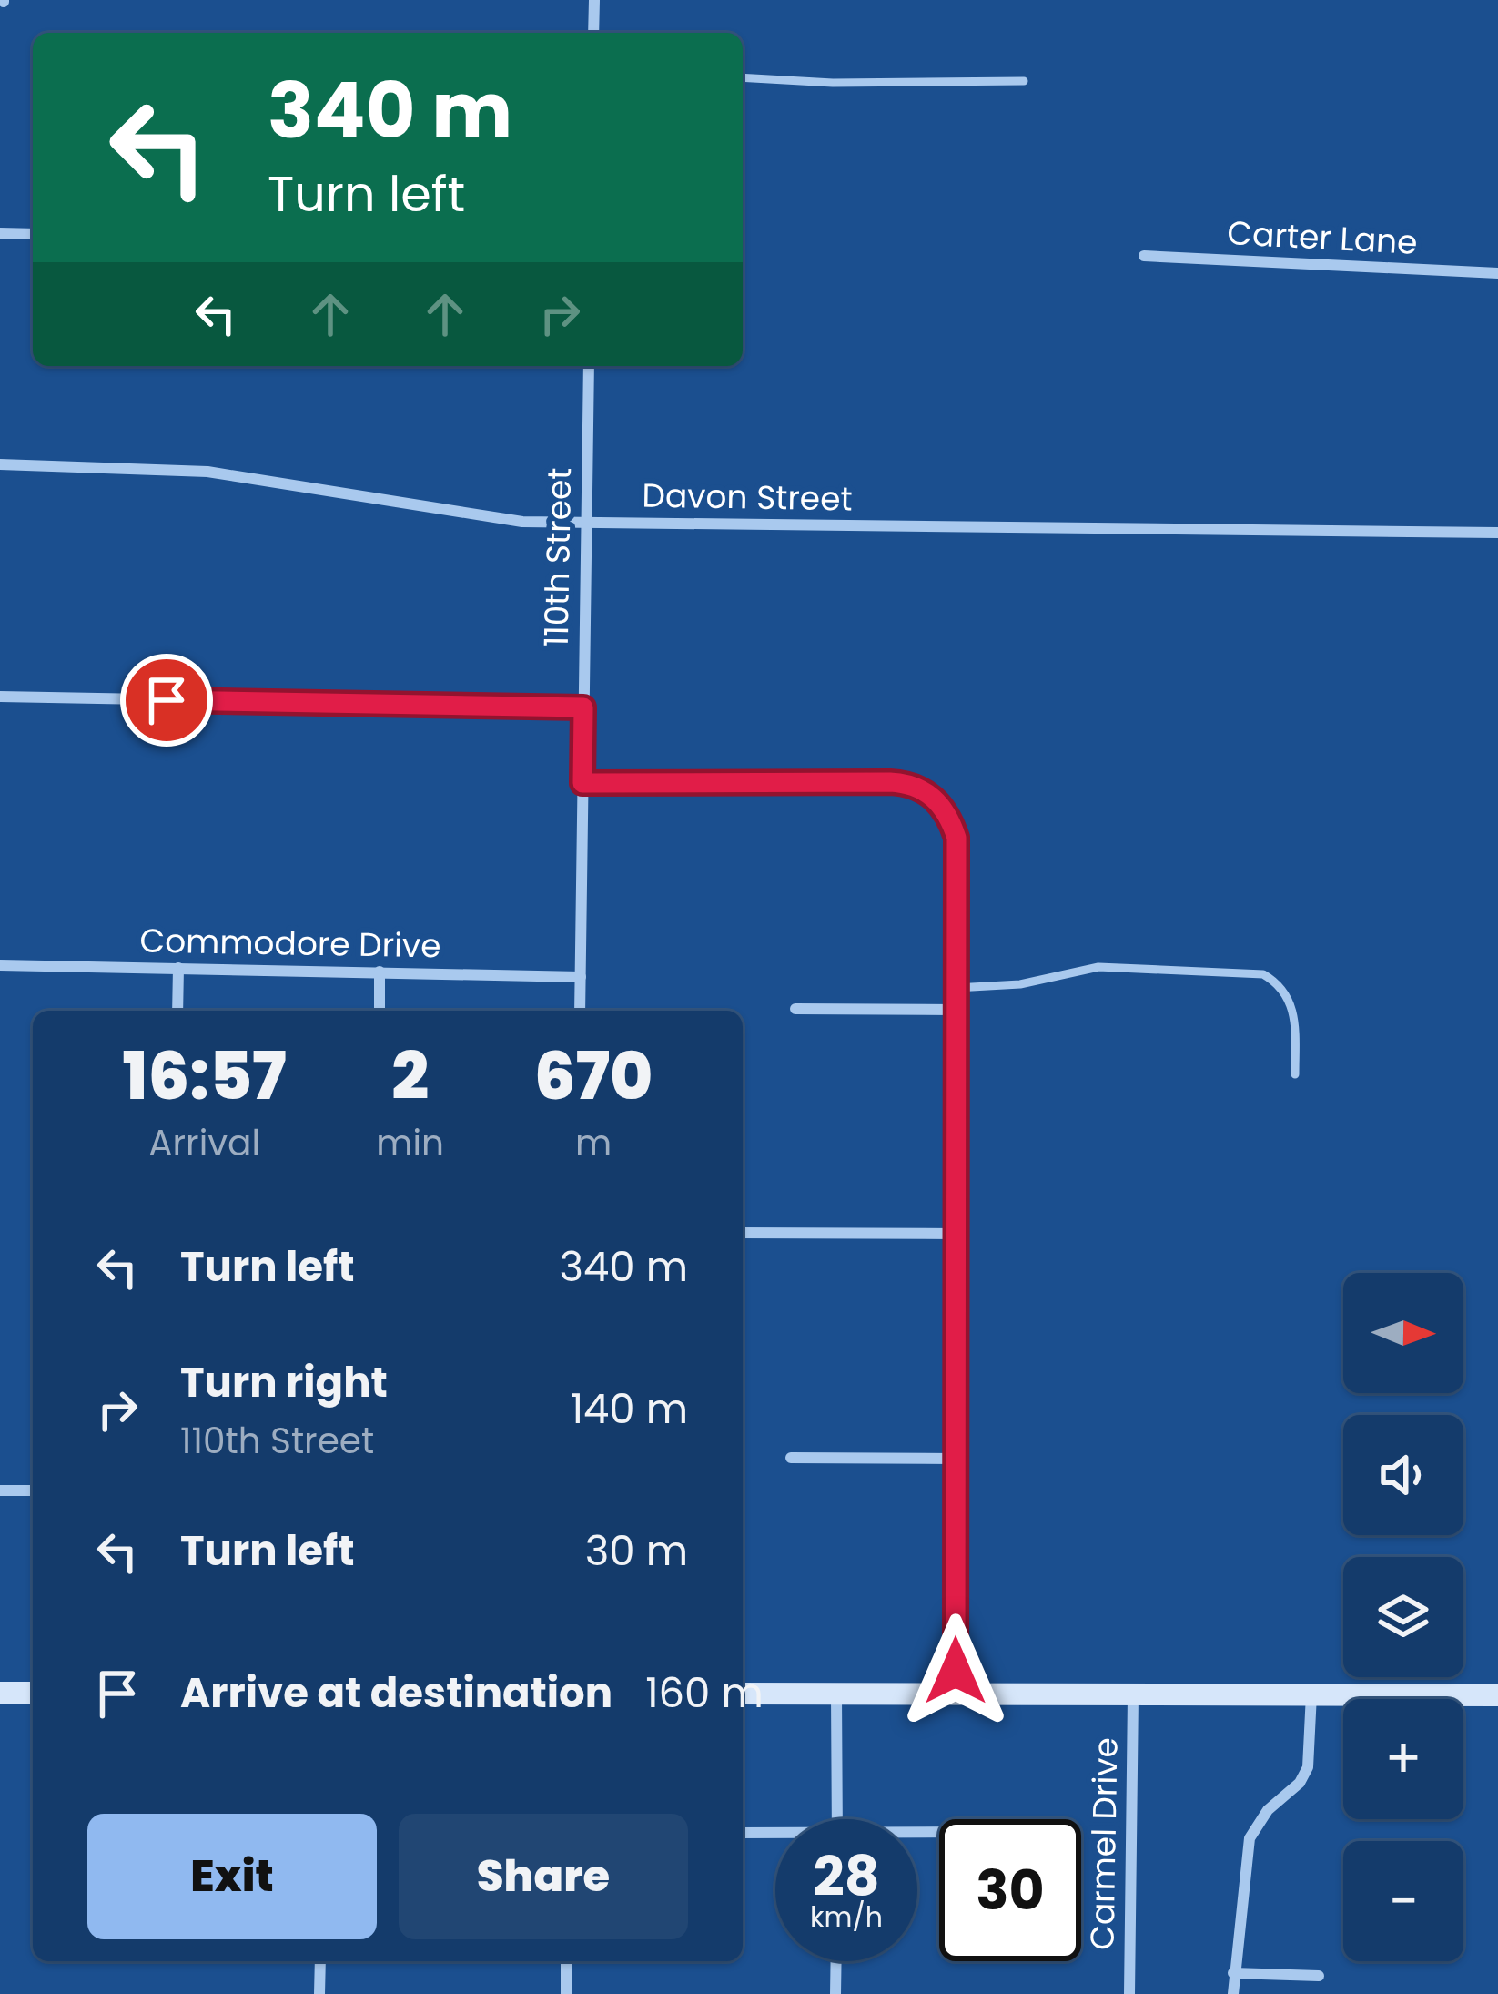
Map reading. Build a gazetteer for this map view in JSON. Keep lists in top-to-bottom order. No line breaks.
{"streets":{"street":["Carter Lane","Davon Street","110th Street","Commodore Drive","Carmel Drive"]},"crossings":[["Davon Street","110th Street"],["110th Street","Commodore Drive"]],"north":"right","page":{"turn":["340 m","Turn left"],"eta":["16:57","Arrival","2","min","670","m"],"list":[{"name":"Turn left","value":"340 m"},{"name":"Turn right","note":"110th Street","value":"140 m"},{"name":"Turn left","value":"30 m"},{"name":"Arrive at destination","value":"160 m"}],"map_buttons":["+","−"],"buttons":["Exit","Share"],"speed":"28 km/h","limit":"30"}}
